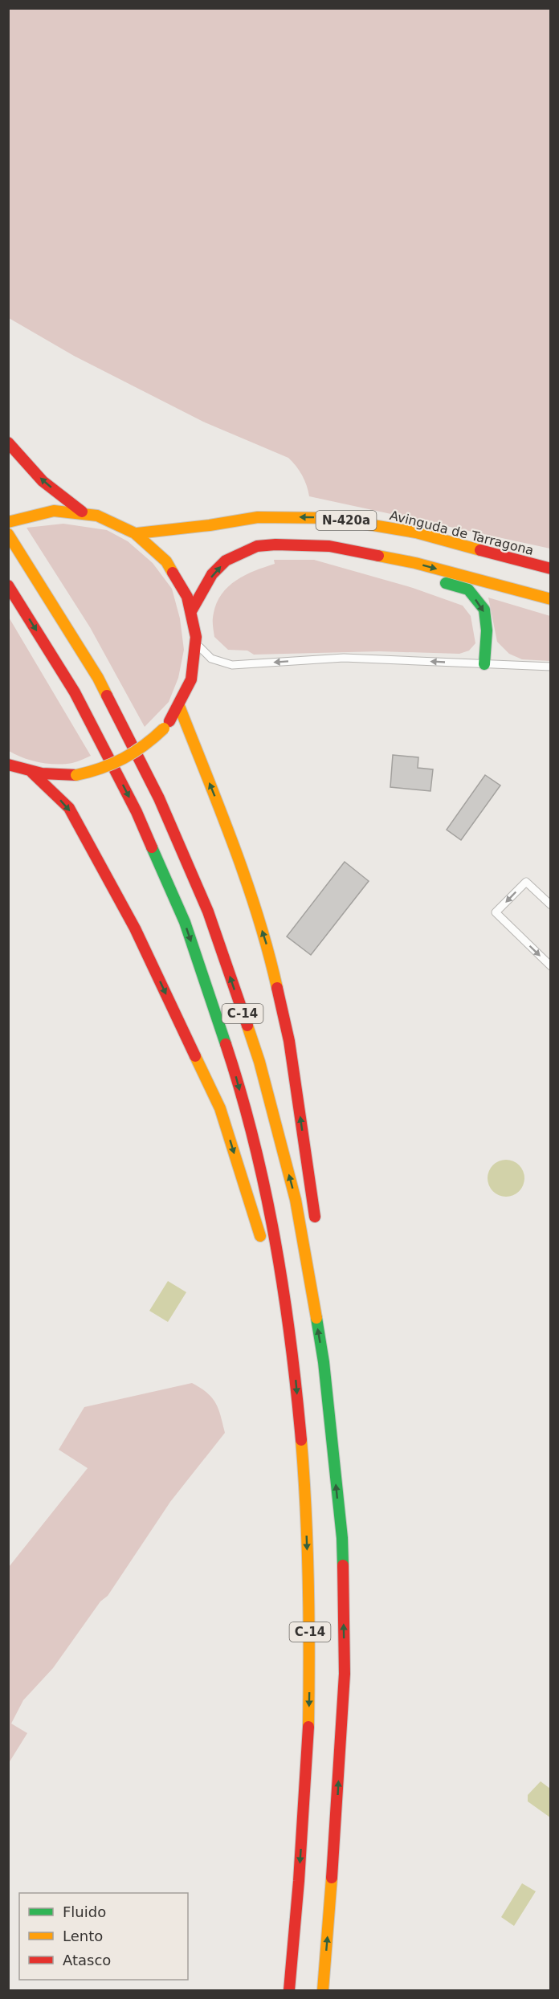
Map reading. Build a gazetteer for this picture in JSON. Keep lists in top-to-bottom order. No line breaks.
{"streets":{"main road":["N-420a","Avinguda de Tarragona","C-14"]},"legend":["Fluido","Lento","Atasco"]}
